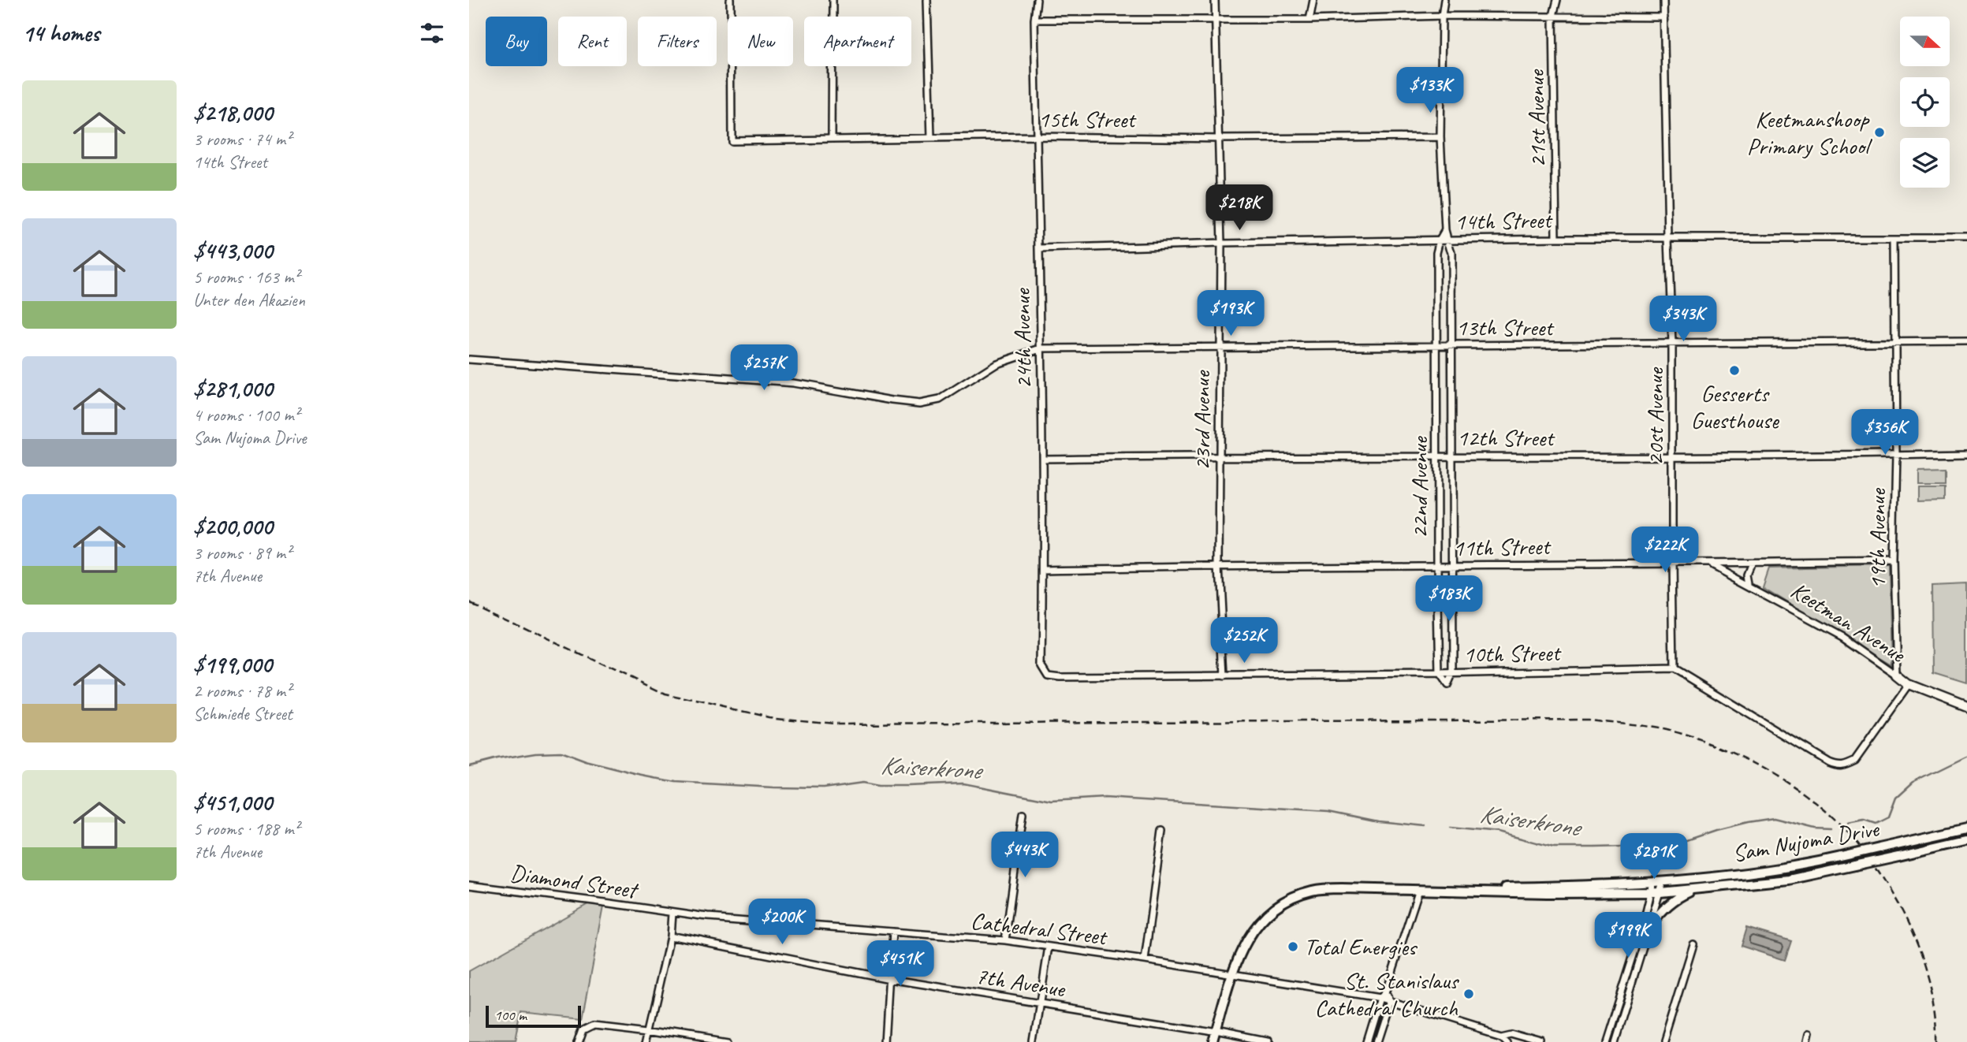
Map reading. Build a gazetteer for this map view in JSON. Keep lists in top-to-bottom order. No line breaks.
{"streets":{"main road":["Sam Nujoma Drive"],"street":["15th Street","21st Avenue","14th Street","13th Street","24th Avenue","20st Avenue","23rd Avenue","12th Street","22nd Avenue","19th Avenue","11th Street","Keetman Avenue","10th Street","Diamond Street","Cathedral Street","7th Avenue"]},"crossings":[["15th Street","24th Avenue"],["15th Street","23rd Avenue"],["15th Street","22nd Avenue"],["21st Avenue","14th Street"],["14th Street","24th Avenue"],["14th Street","20st Avenue"],["14th Street","23rd Avenue"],["14th Street","22nd Avenue"],["14th Street","19th Avenue"],["13th Street","24th Avenue"],["13th Street","20st Avenue"],["13th Street","23rd Avenue"],["13th Street","22nd Avenue"],["13th Street","19th Avenue"],["24th Avenue","12th Street"],["24th Avenue","11th Street"],["24th Avenue","10th Street"],["20st Avenue","12th Street"],["20st Avenue","11th Street"],["20st Avenue","10th Street"],["23rd Avenue","12th Street"],["23rd Avenue","11th Street"],["23rd Avenue","10th Street"],["12th Street","22nd Avenue"],["12th Street","19th Avenue"],["22nd Avenue","11th Street"],["22nd Avenue","10th Street"],["19th Avenue","11th Street"],["19th Avenue","Keetman Avenue"],["11th Street","Keetman Avenue"],["Sam Nujoma Drive","Cathedral Street"],["Sam Nujoma Drive","7th Avenue"],["Diamond Street","Cathedral Street"]],"water":["Kaiserkrone"],"places":["Keetmanshoop Primary School","Gesserts Guesthouse","Total Energies","St. Stanislaus Cathedral Church"],"scale_bar":"100 m","north":"right","page":{"heading":"14 homes","chip":["Buy","Rent","Filters","New","Apartment"],"list":[{"name":"$218,000","note":"3 rooms · 74 m² · 14th Street"},{"name":"$443,000","note":"5 rooms · 163 m² · Unter den Akazien"},{"name":"$281,000","note":"4 rooms · 100 m² · Sam Nujoma Drive"},{"name":"$200,000","note":"3 rooms · 89 m² · 7th Avenue"},{"name":"$199,000","note":"2 rooms · 78 m² · Schmiede Street"},{"name":"$451,000","note":"5 rooms · 188 m² · 7th Avenue"}],"price":["$133K","$218K","$193K","$343K","$257K","$356K","$222K","$183K","$252K","$443K","$281K","$200K","$199K","$451K"],"scale":"100 m"}}
